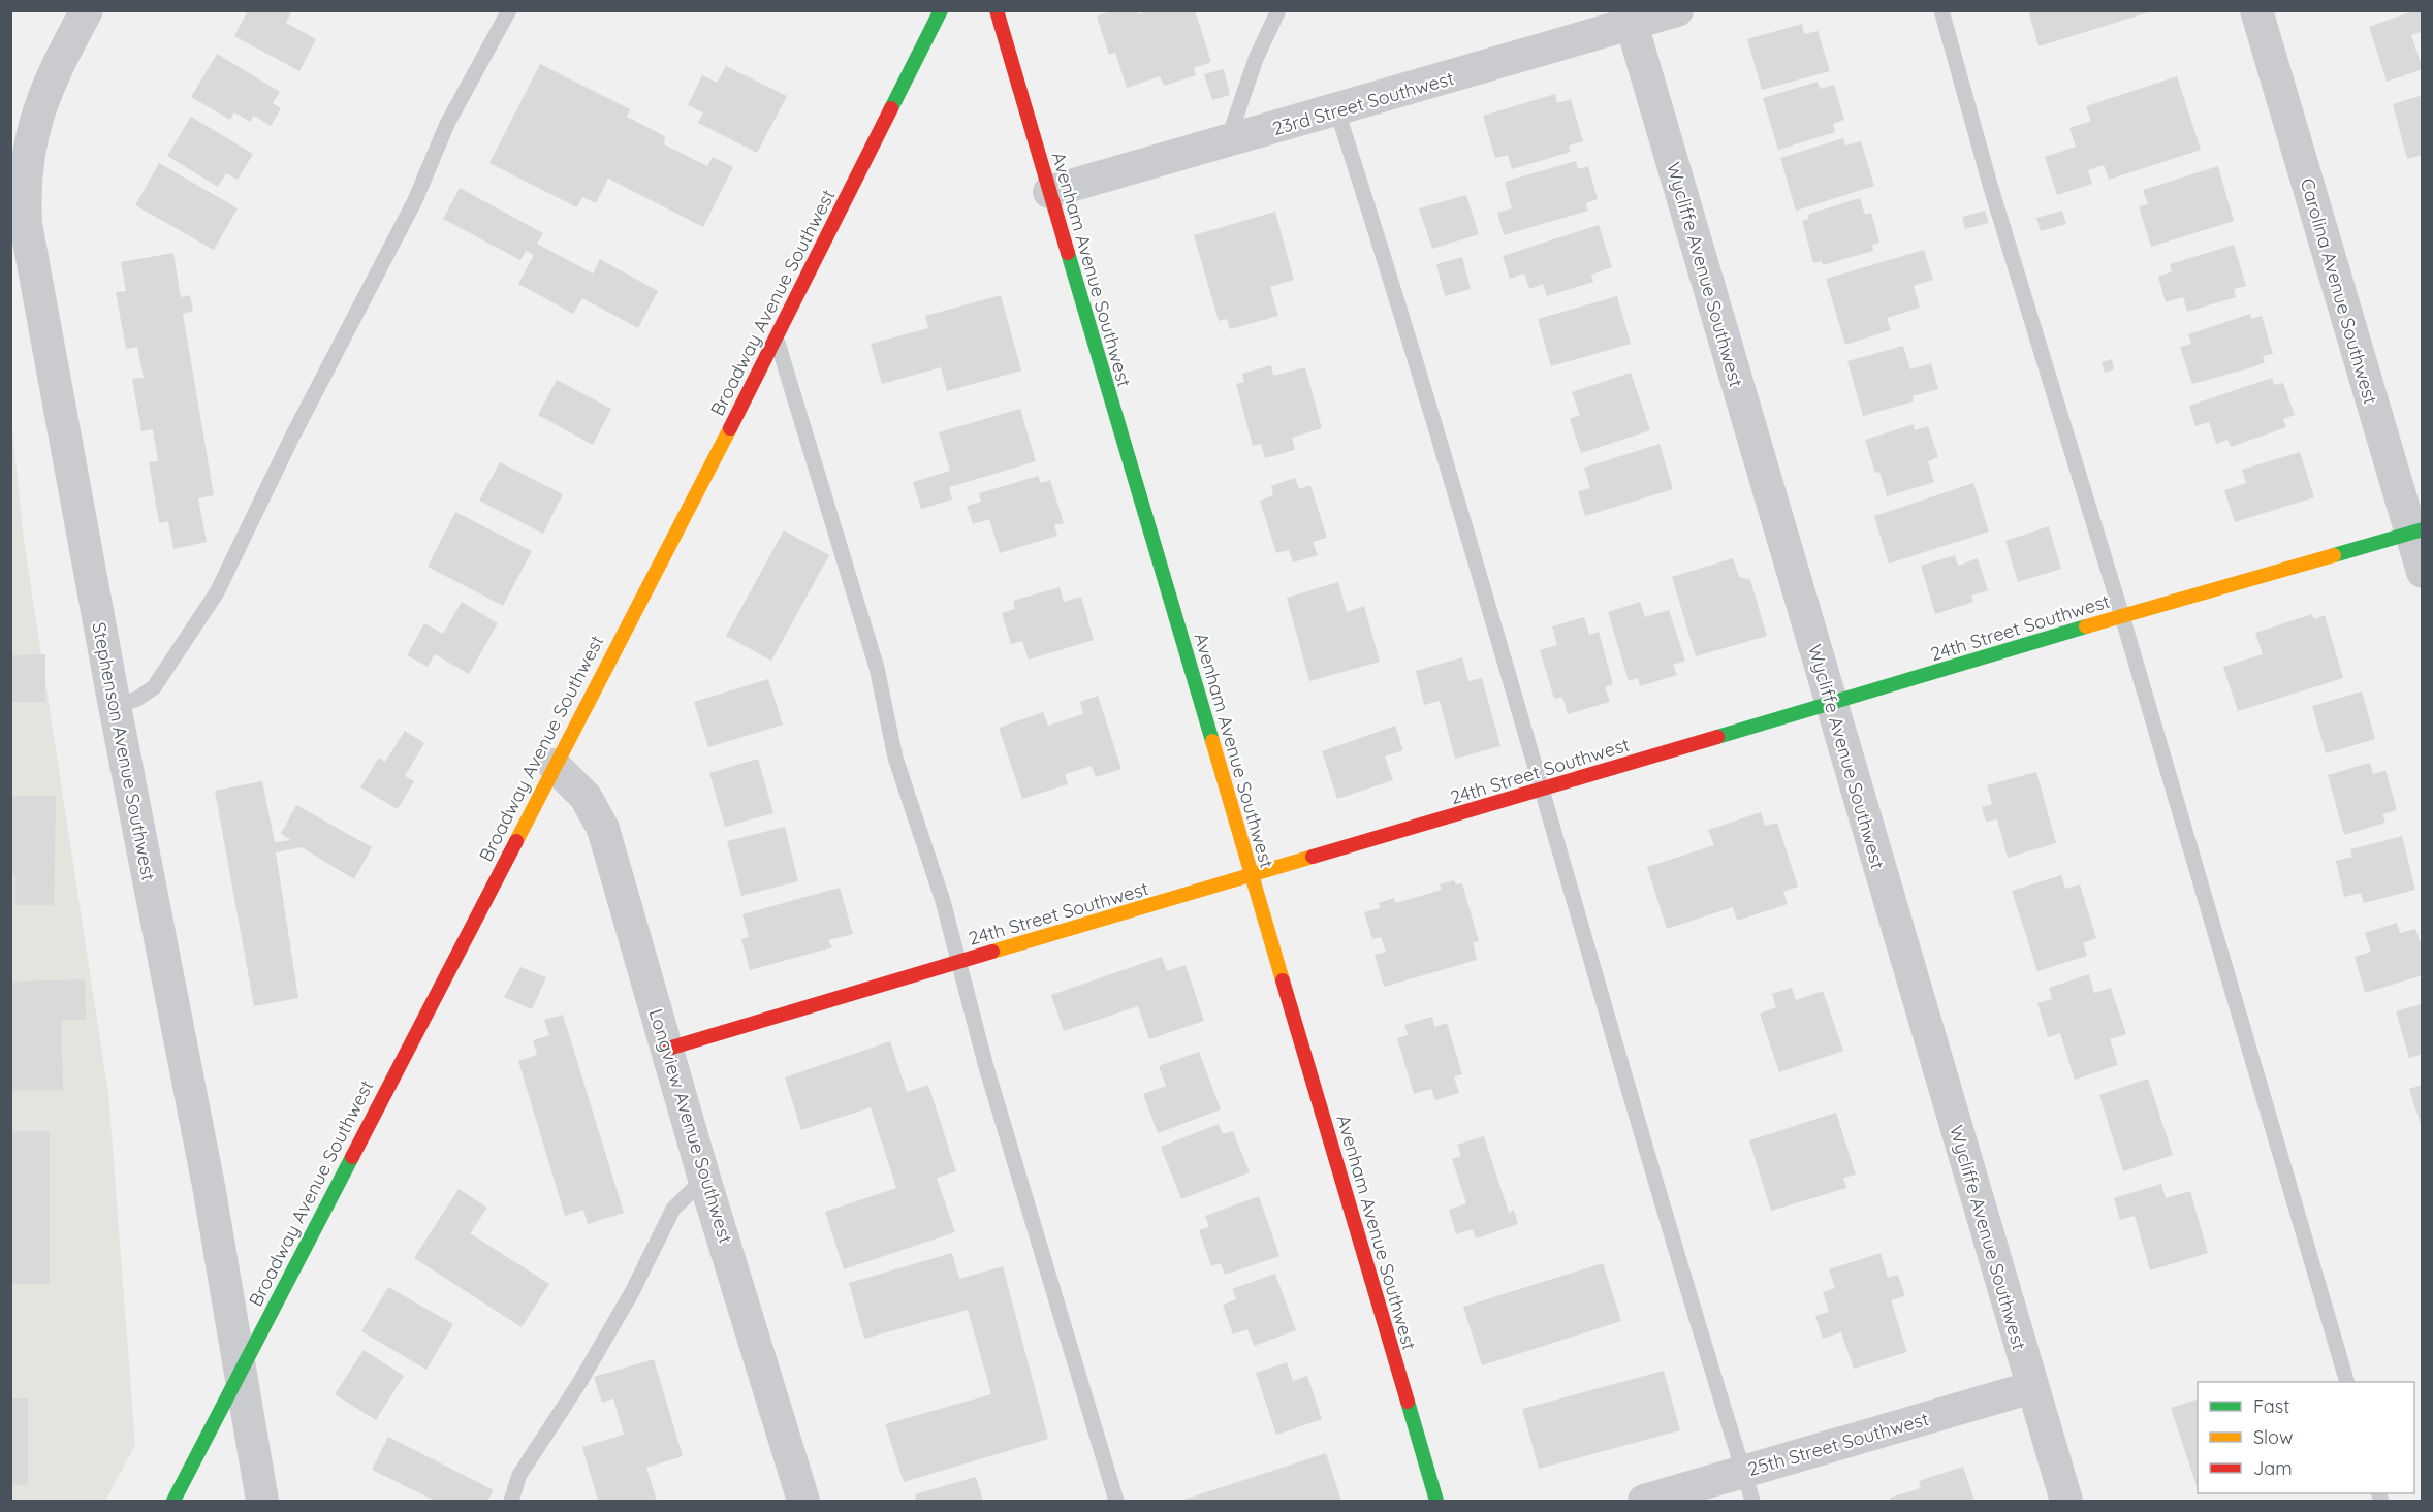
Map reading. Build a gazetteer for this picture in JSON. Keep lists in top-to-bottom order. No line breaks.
{"streets":{"street":["23rd Street Southwest","Avenham Avenue Southwest","Wycliffe Avenue Southwest","Carolina Avenue Southwest","Broadway Avenue Southwest","24th Street Southwest","Stephenson Avenue Southwest","Longview Avenue Southwest","25th Street Southwest"]},"crossings":[["23rd Street Southwest","Avenham Avenue Southwest"],["23rd Street Southwest","Wycliffe Avenue Southwest"],["Avenham Avenue Southwest","24th Street Southwest"],["Wycliffe Avenue Southwest","24th Street Southwest"],["Wycliffe Avenue Southwest","25th Street Southwest"],["Carolina Avenue Southwest","24th Street Southwest"],["Broadway Avenue Southwest","Stephenson Avenue Southwest"],["Broadway Avenue Southwest","Longview Avenue Southwest"],["24th Street Southwest","Longview Avenue Southwest"]],"legend":["Fast","Slow","Jam"]}
